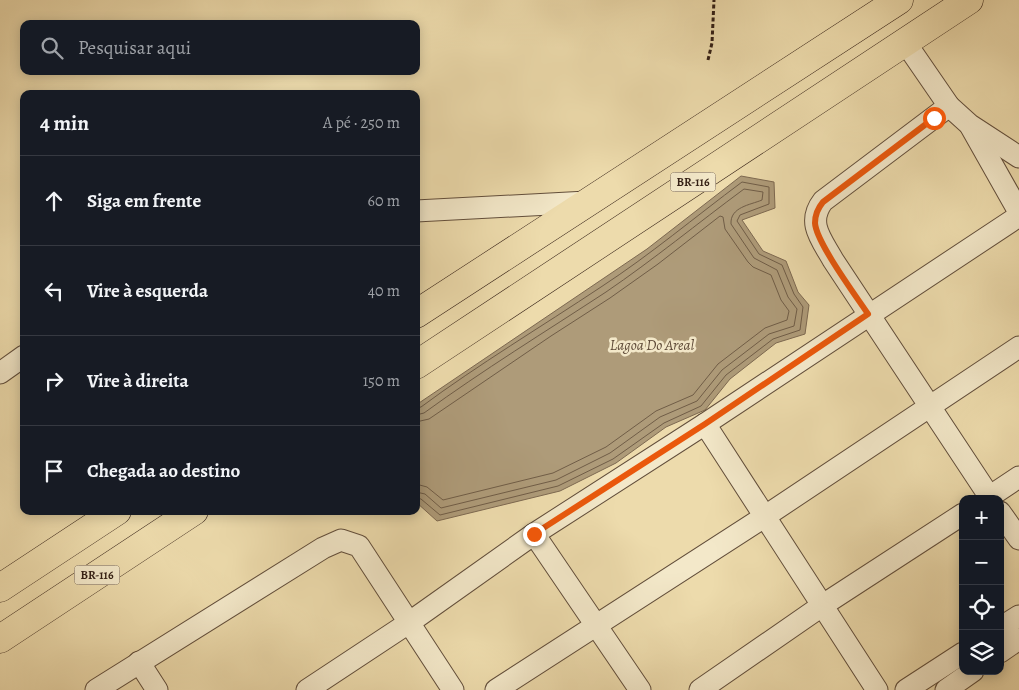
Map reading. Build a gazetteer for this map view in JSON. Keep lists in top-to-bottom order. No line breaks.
{"streets":{"highway":["BR-116"]},"water":["Lagoa Do Areal"],"page":{"search":"Pesquisar aqui","heading":["4 min","A pé · 250 m"],"list":[["Siga em frente","60 m"],["Vire à esquerda","40 m"],["Vire à direita","150 m"],"Chegada ao destino"],"map_buttons":["+","−"]}}
